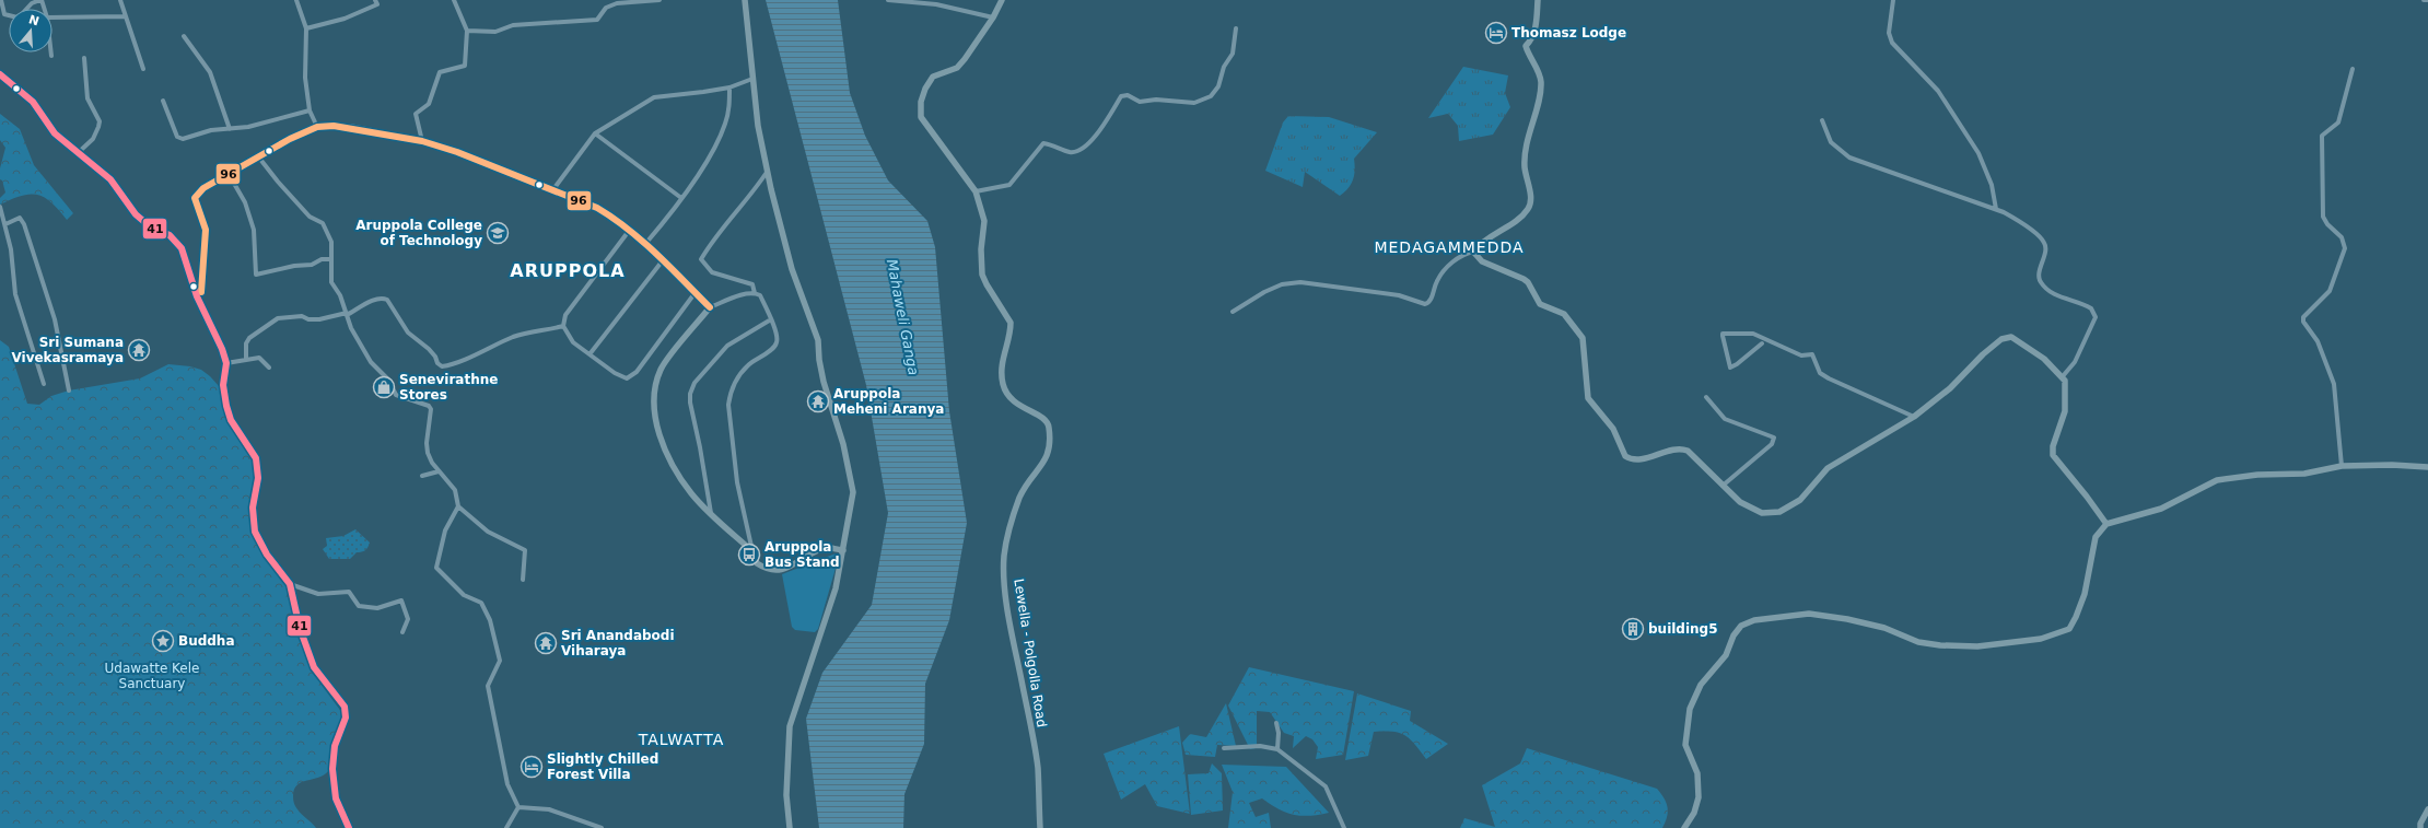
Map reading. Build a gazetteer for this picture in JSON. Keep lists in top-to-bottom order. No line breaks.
{"streets":{"street":["Lewella - Polgolla Road"]},"districts":["MEDAGAMMEDDA","ARUPPOLA","TALWATTA"],"water":["Mahaweli Ganga"],"parks":["Udawatte Kele Sanctuary"],"places":{"hotel":["Thomasz Lodge","Slightly Chilled Forest Villa"],"school or university":["Aruppola College of Technology"],"temple":["Sri Sumana Vivekasramaya","Aruppola Meheni Aranya","Sri Anandabodi Viharaya"],"shop":["Senevirathne Stores"],"bus stop":["Aruppola Bus Stand"],"building":["building5"],"place":["Buddha"]},"lines":["transit line 41","transit line 96"],"north":"top"}
